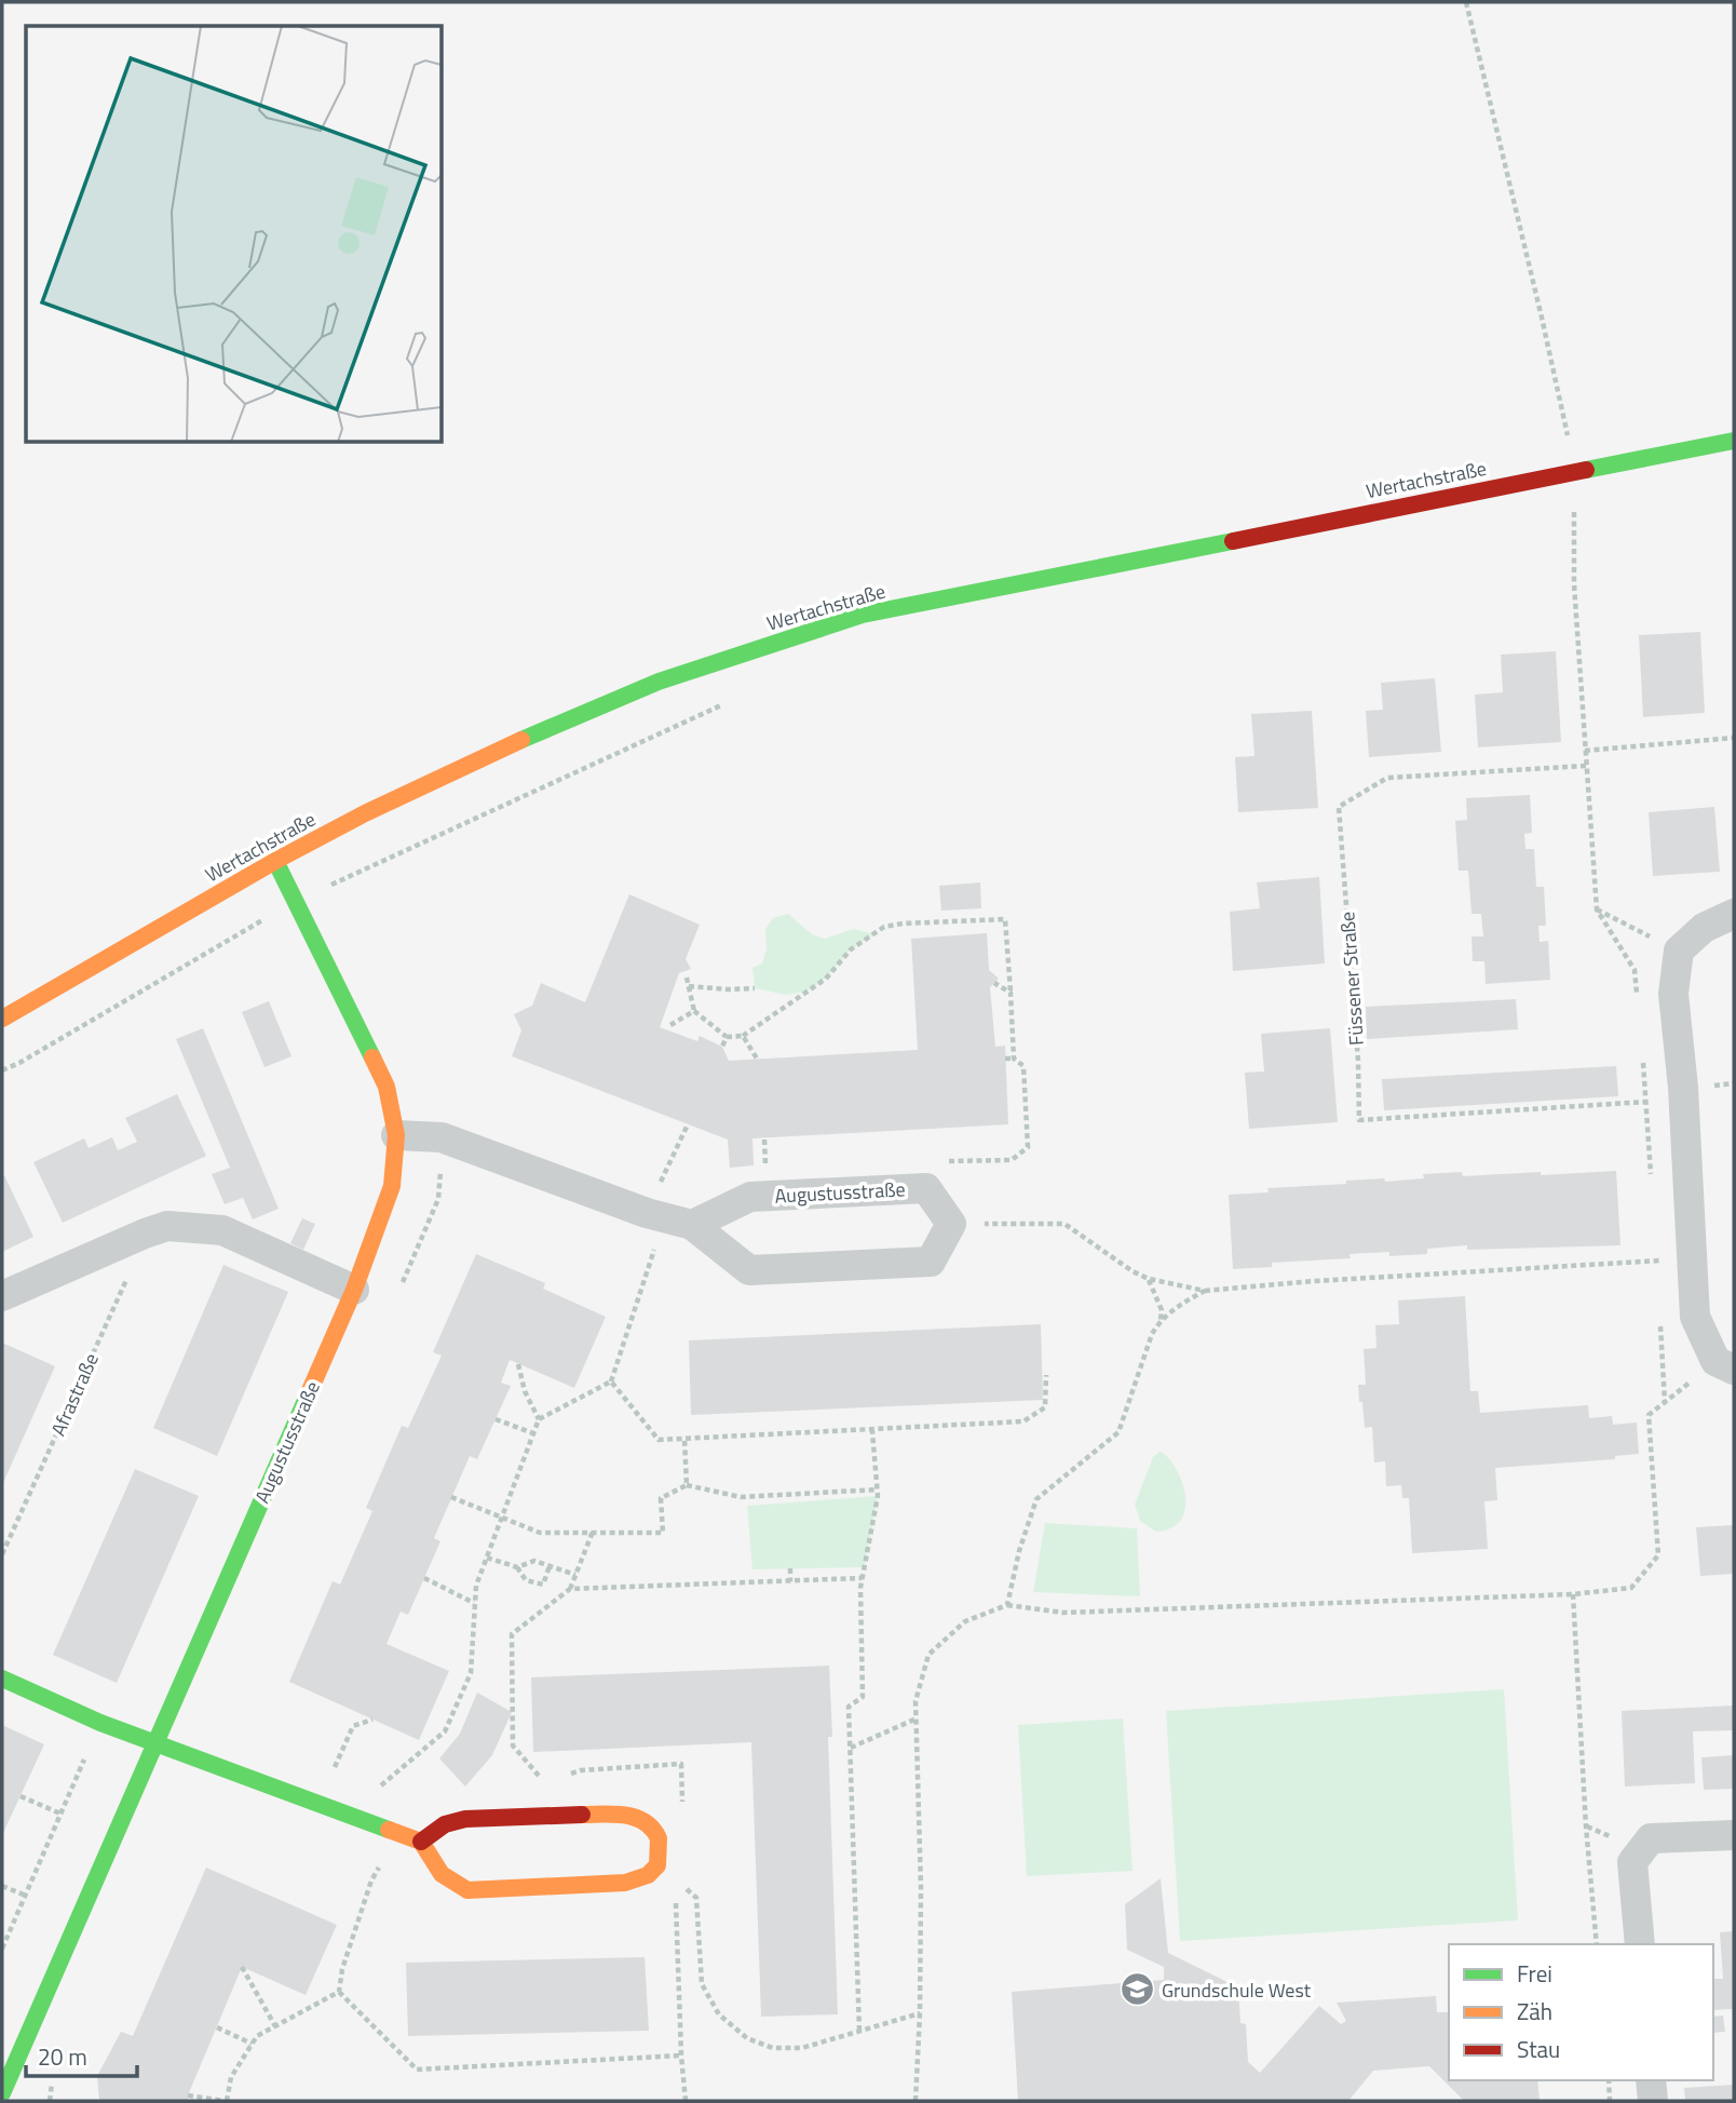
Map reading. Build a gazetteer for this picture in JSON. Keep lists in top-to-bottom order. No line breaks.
{"streets":{"street":["Wertachstraße","Augustusstraße"],"path":["Füssener Straße","Afrastraße"]},"crossings":[["Wertachstraße","Augustusstraße"]],"places":{"school or university":["Grundschule West"]},"legend":["Frei","Zäh","Stau"],"scale_bar":"20 m"}
